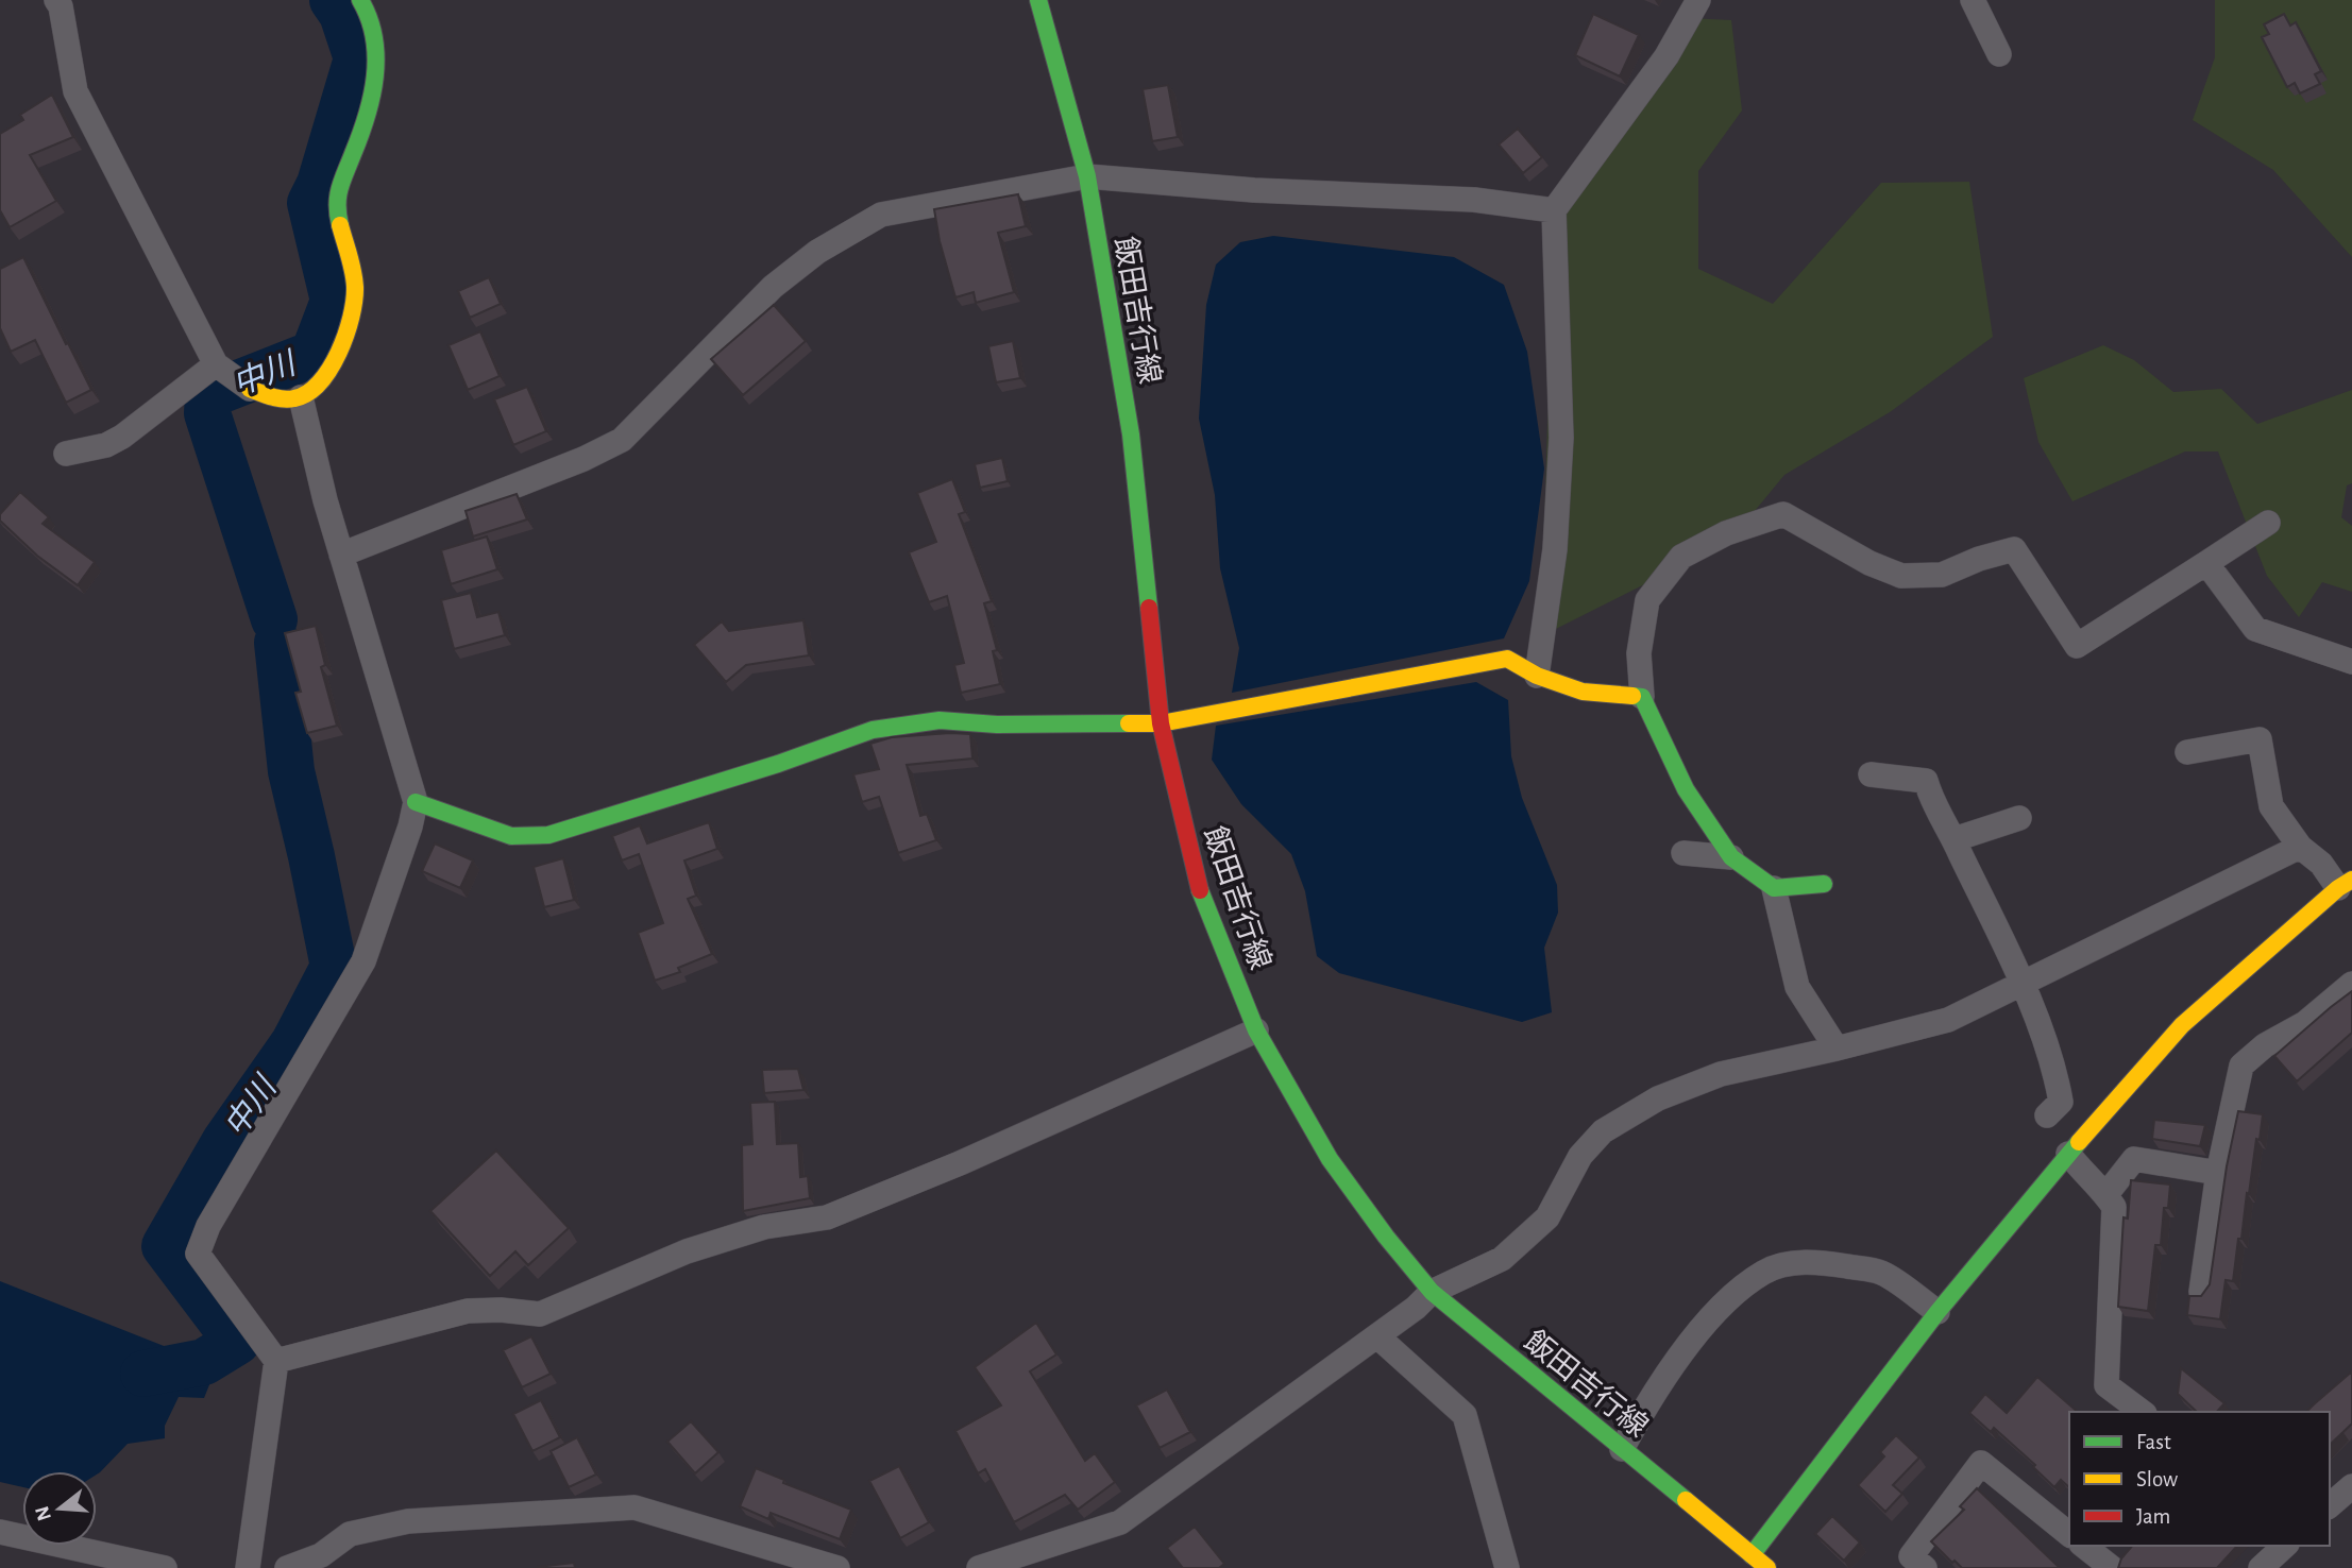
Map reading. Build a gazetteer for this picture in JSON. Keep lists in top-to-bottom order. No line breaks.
{"streets":{"street":["飯田吉行線"]},"water":["中川"],"legend":["Fast","Slow","Jam"],"north":"left"}
